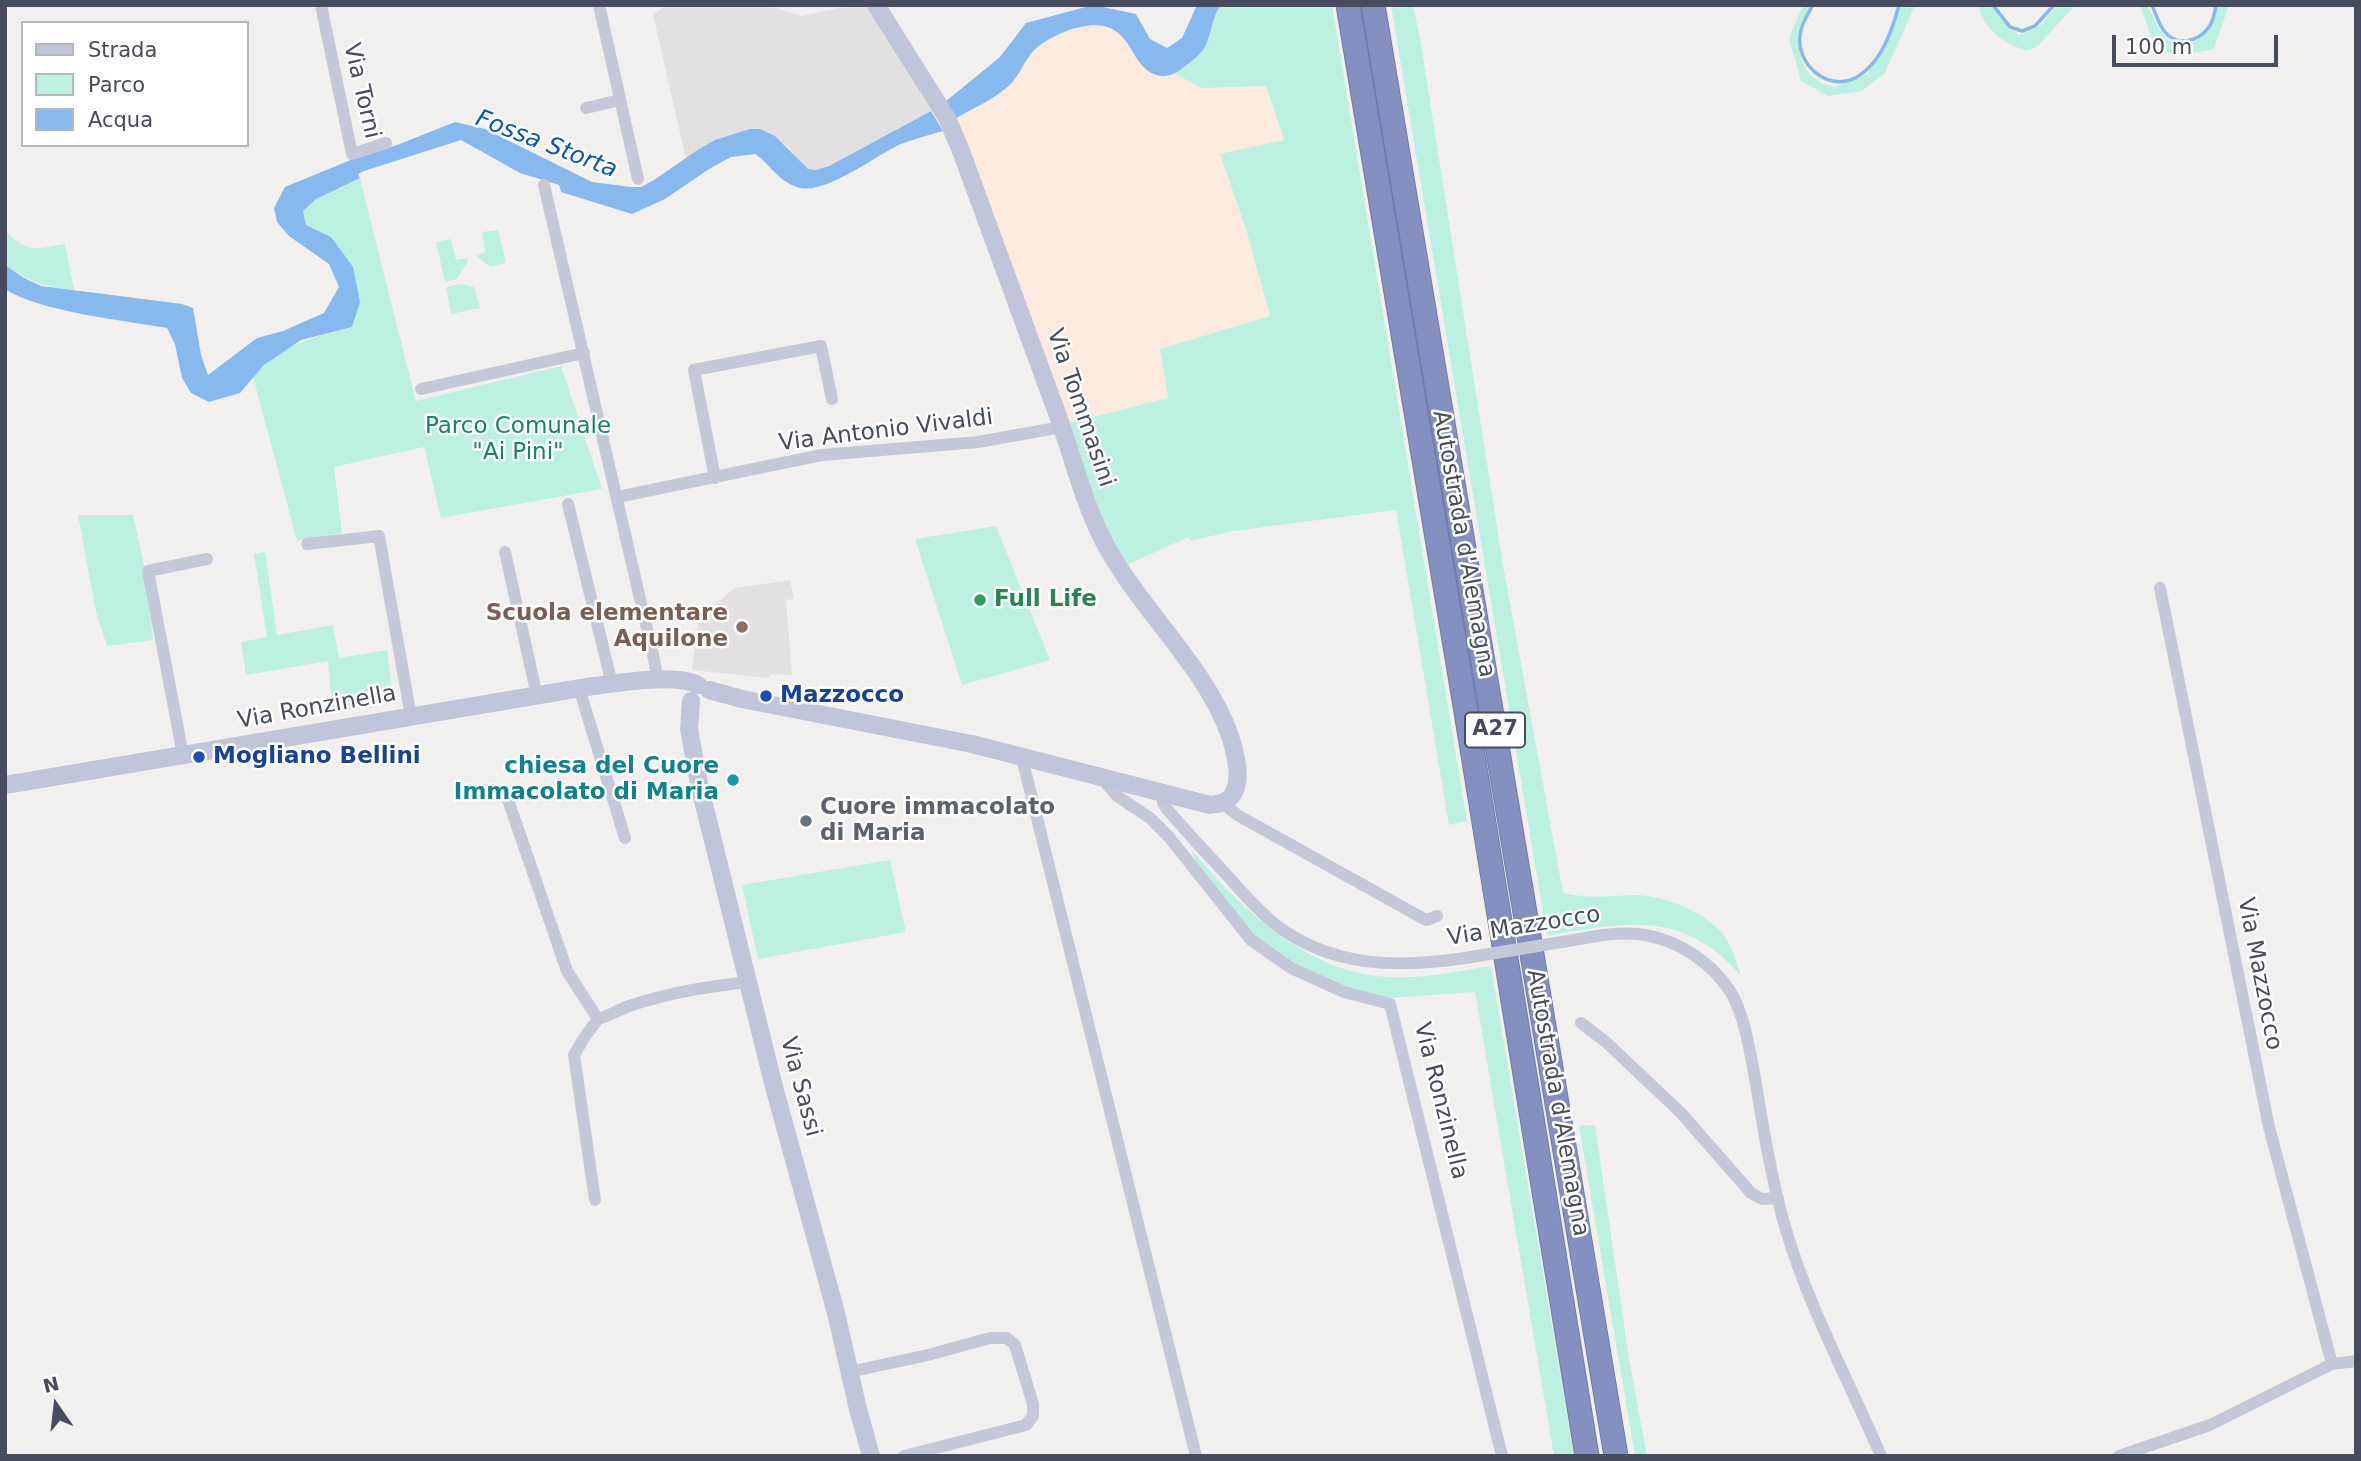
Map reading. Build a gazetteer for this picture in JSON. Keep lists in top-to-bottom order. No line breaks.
{"streets":{"highway":["Autostrada d'Alemagna","A27"],"street":["Via Torni","Via Tommasini","Via Antonio Vivaldi","Via Ronzinella","Via Mazzocco","Via Sassi"]},"crossings":[["Via Tommasini","Via Antonio Vivaldi"],["Via Tommasini","Via Ronzinella"],["Via Ronzinella","Via Mazzocco"],["Via Ronzinella","Via Sassi"]],"water":["Fossa Storta"],"parks":["Parco Comunale \"Ai Pini\""],"places":["Full Life","Scuola elementare Aquilone","Mazzocco","Mogliano Bellini","chiesa del Cuore Immacolato di Maria","Cuore immacolato di Maria"],"legend":["Strada","Parco","Acqua"],"scale_bar":"100 m","north":"top"}
